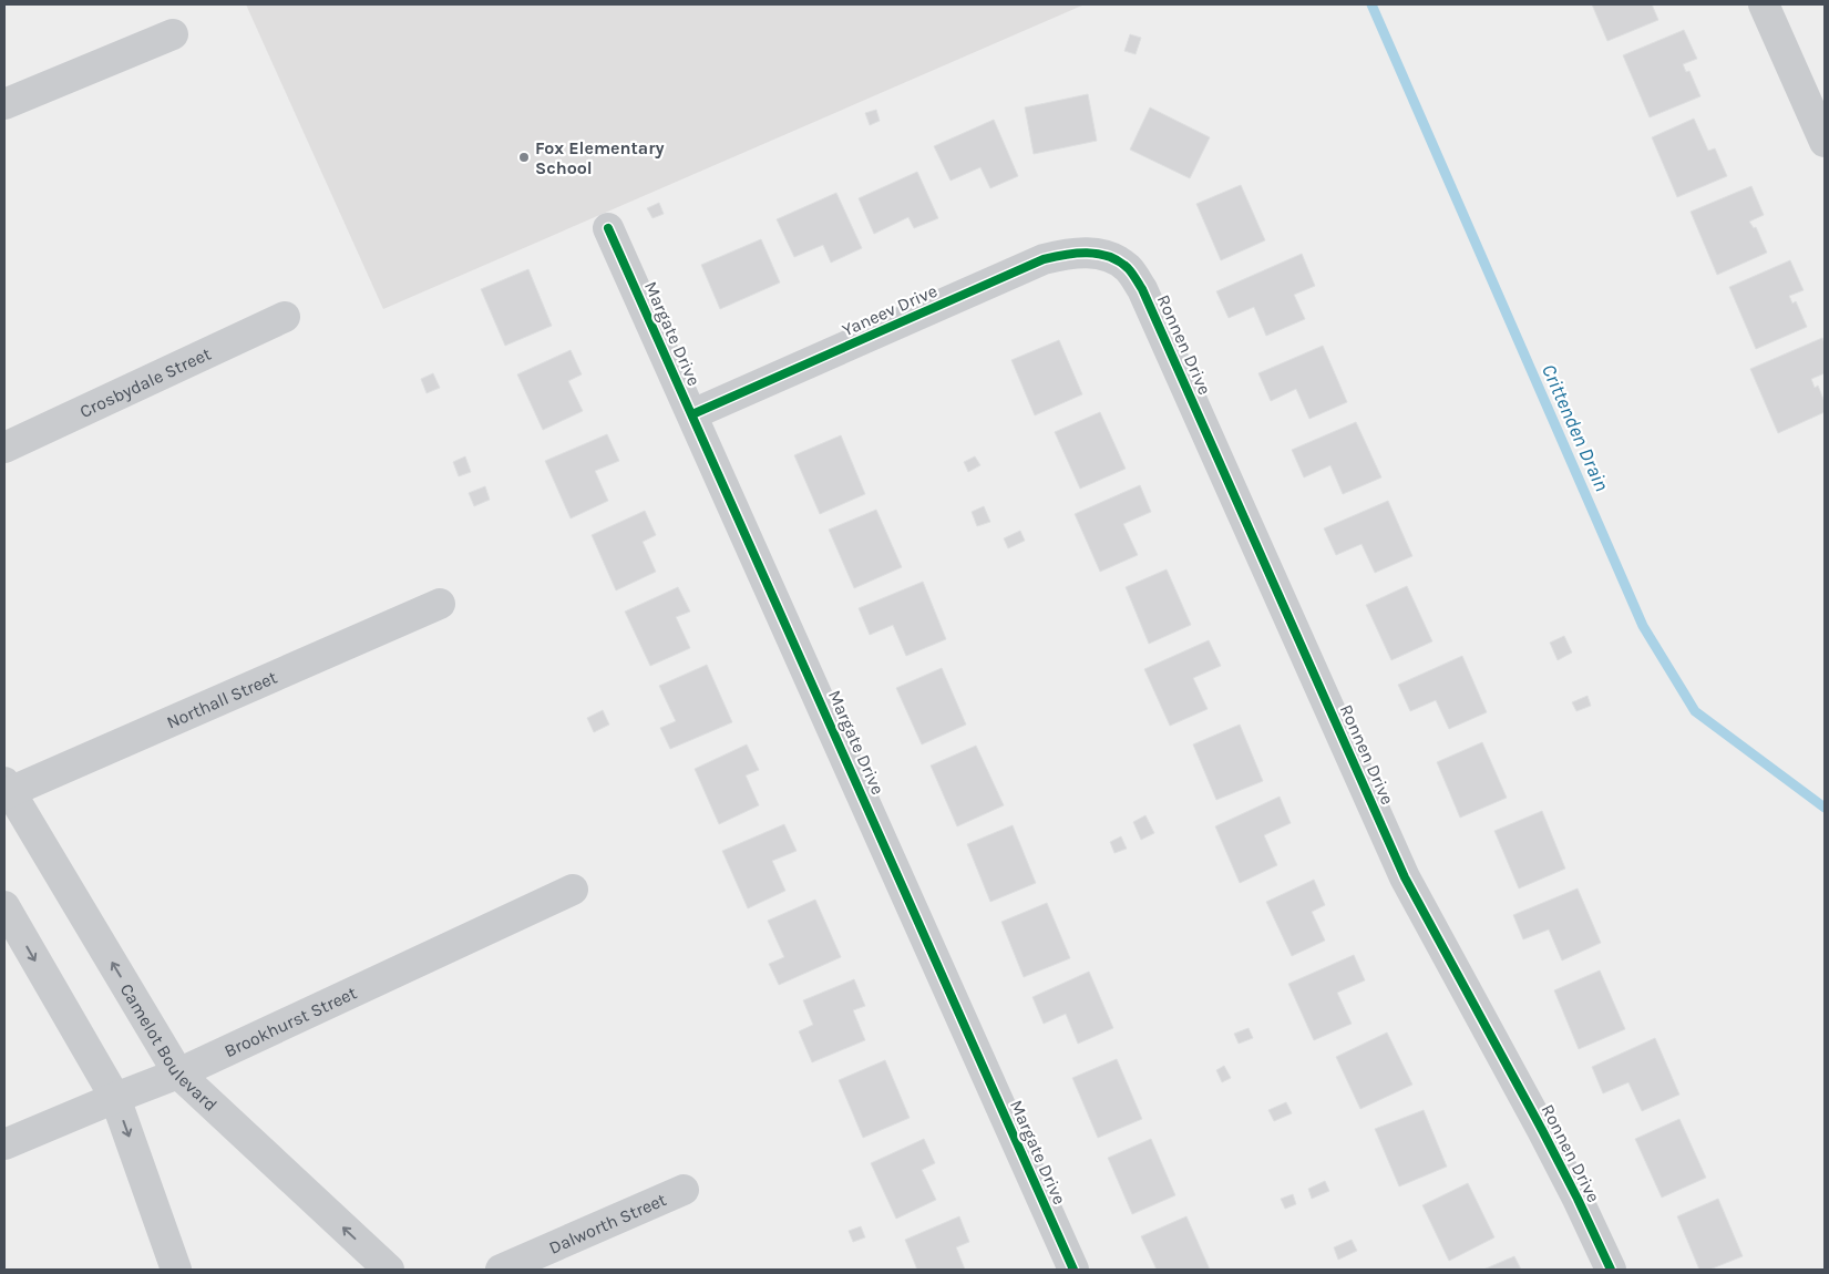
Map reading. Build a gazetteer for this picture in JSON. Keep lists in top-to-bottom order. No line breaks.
{"streets":{"street":["Yaneev Drive","Margate Drive","Ronnen Drive","Crosbydale Street","Northall Street","Brookhurst Street","Camelot Boulevard","Dalworth Street"]},"crossings":[["Yaneev Drive","Margate Drive"],["Yaneev Drive","Ronnen Drive"],["Northall Street","Camelot Boulevard"],["Brookhurst Street","Camelot Boulevard"]],"water":["Crittenden Drain"],"places":["Fox Elementary School"]}
